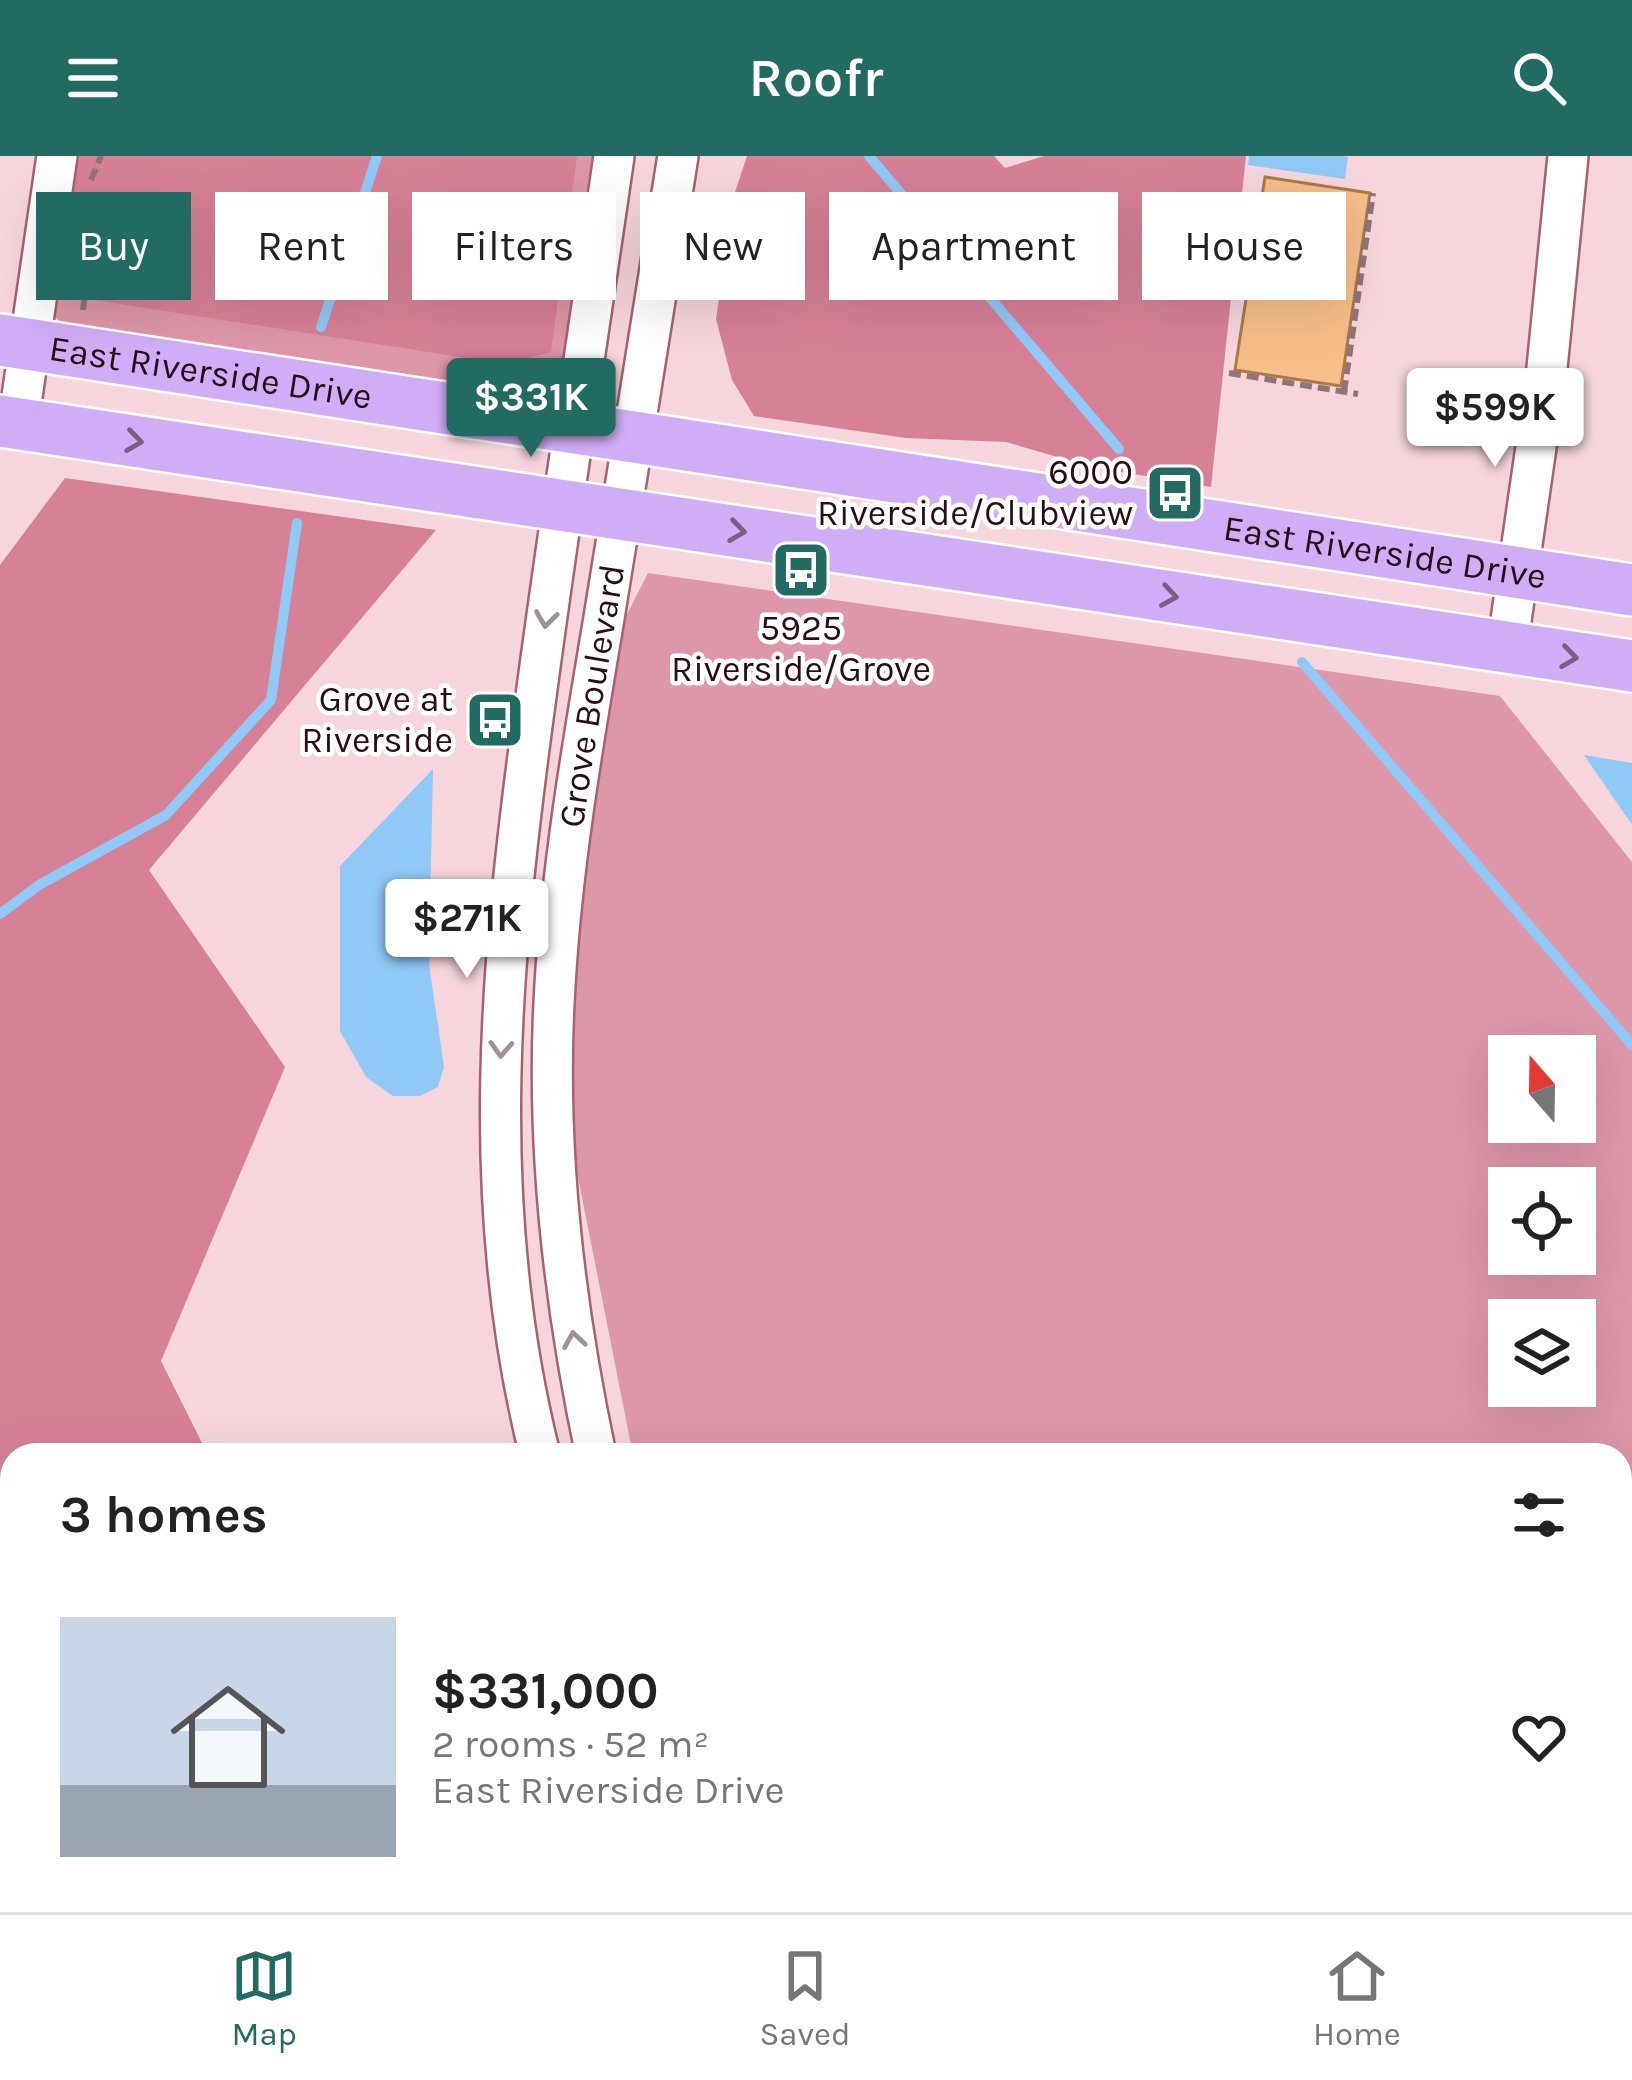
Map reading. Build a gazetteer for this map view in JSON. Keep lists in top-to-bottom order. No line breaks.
{"streets":{"main road":["East Riverside Drive"],"street":["Grove Boulevard"]},"crossings":[["East Riverside Drive","Grove Boulevard"]],"places":{"bus stop":["6000 Riverside/Clubview","5925 Riverside/Grove","Grove at Riverside"]},"north":"top","page":{"header":"Roofr","chip":["Buy","Rent","Filters","New","Apartment","House"],"price":["$331K","$599K","$271K"],"heading":"3 homes","list":[{"name":"$331,000","note":"2 rooms · 52 m² · East Riverside Drive"}],"tabs":["Map","Saved","Home"]}}
